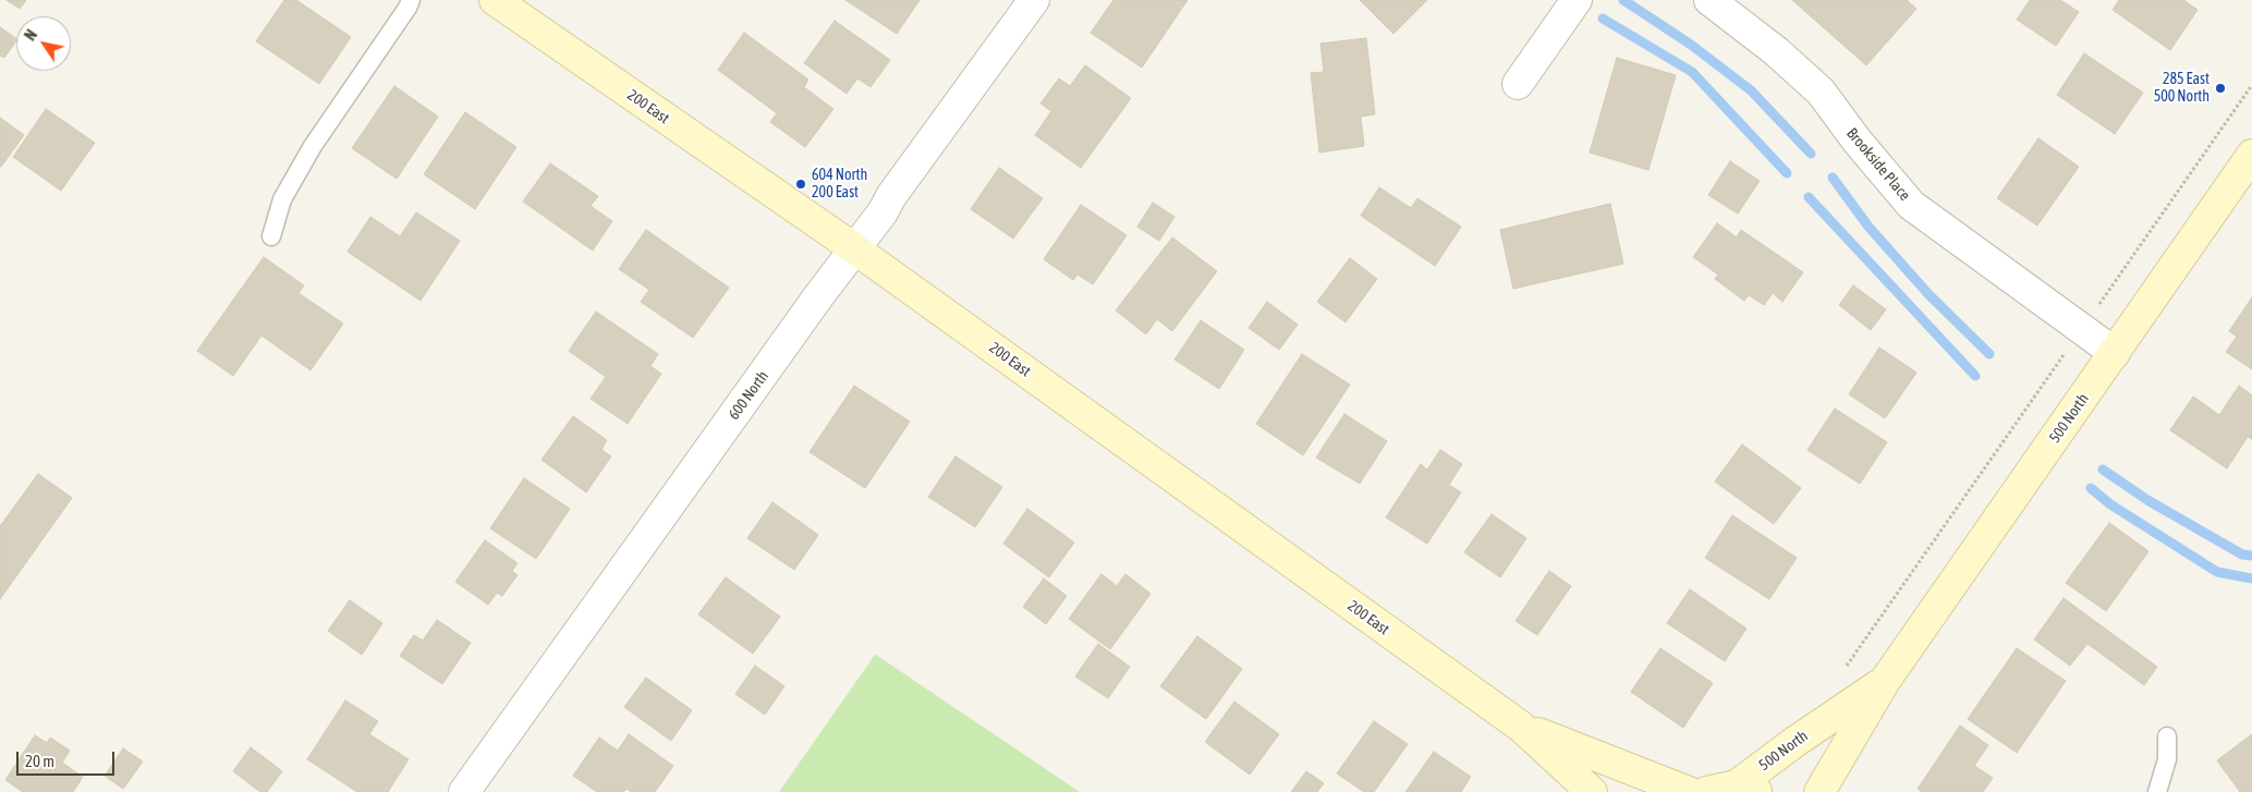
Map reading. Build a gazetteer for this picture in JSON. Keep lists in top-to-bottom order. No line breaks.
{"streets":{"main road":["200 East","500 North"],"street":["Brookside Place","600 North"]},"crossings":[["200 East","600 North"],["Brookside Place","500 North"]],"places":["285 East 500 North","604 North 200 East"],"scale_bar":"20 m","north":"top left"}
